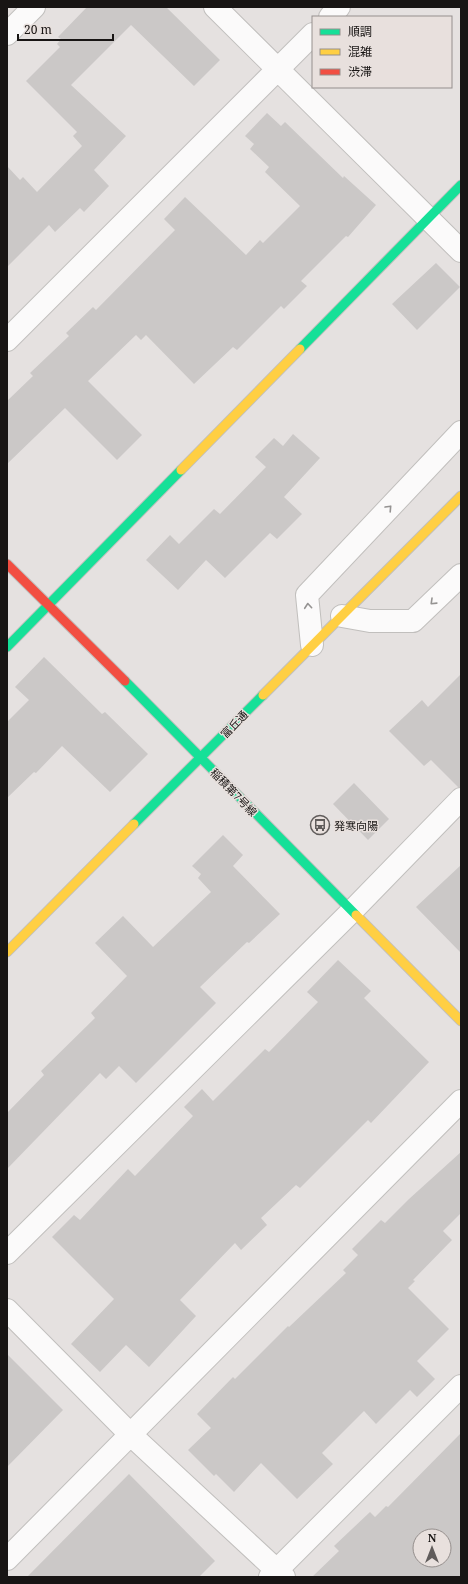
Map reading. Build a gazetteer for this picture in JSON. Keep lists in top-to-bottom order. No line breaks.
{"streets":{"street":["富丘通","稲積第7号線"]},"crossings":[["富丘通","稲積第7号線"]],"places":{"bus stop":["発寒向陽"]},"legend":["順調","混雑","渋滞"],"scale_bar":"20 m","north":"top"}
